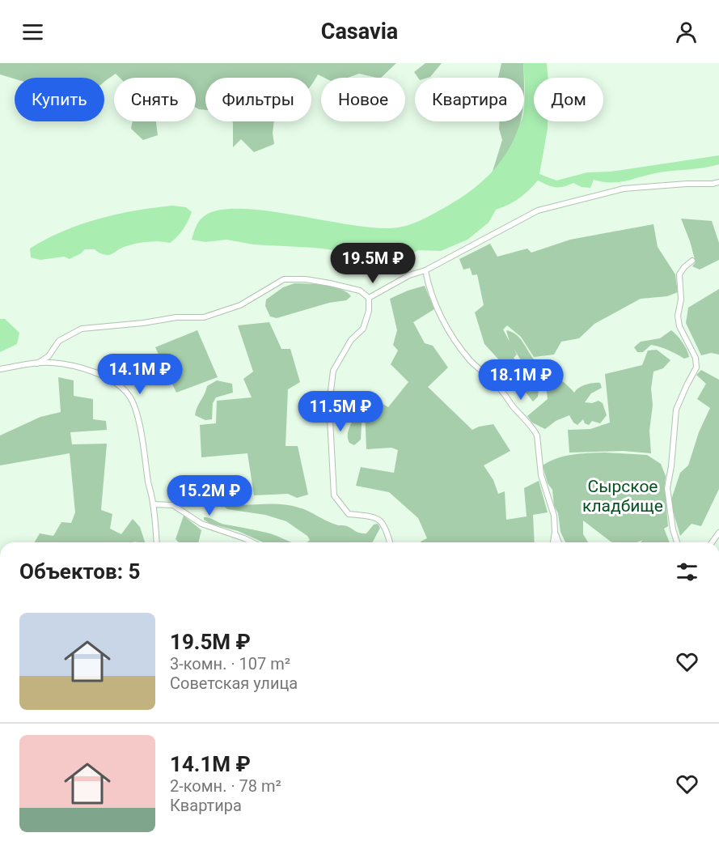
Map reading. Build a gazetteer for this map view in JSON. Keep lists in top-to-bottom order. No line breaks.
{"parks":["Сырское кладбище"],"page":{"header":"Casavia","chip":["Купить","Снять","Фильтры","Новое","Квартира","Дом"],"price":["19.5M ₽","14.1M ₽","18.1M ₽","11.5M ₽","15.2M ₽"],"heading":"Объектов: 5","list":[{"name":"19.5M ₽","note":"3-комн. · 107 m² · Советская улица"},{"name":"14.1M ₽","note":"2-комн. · 78 m² · Квартира"}]}}
